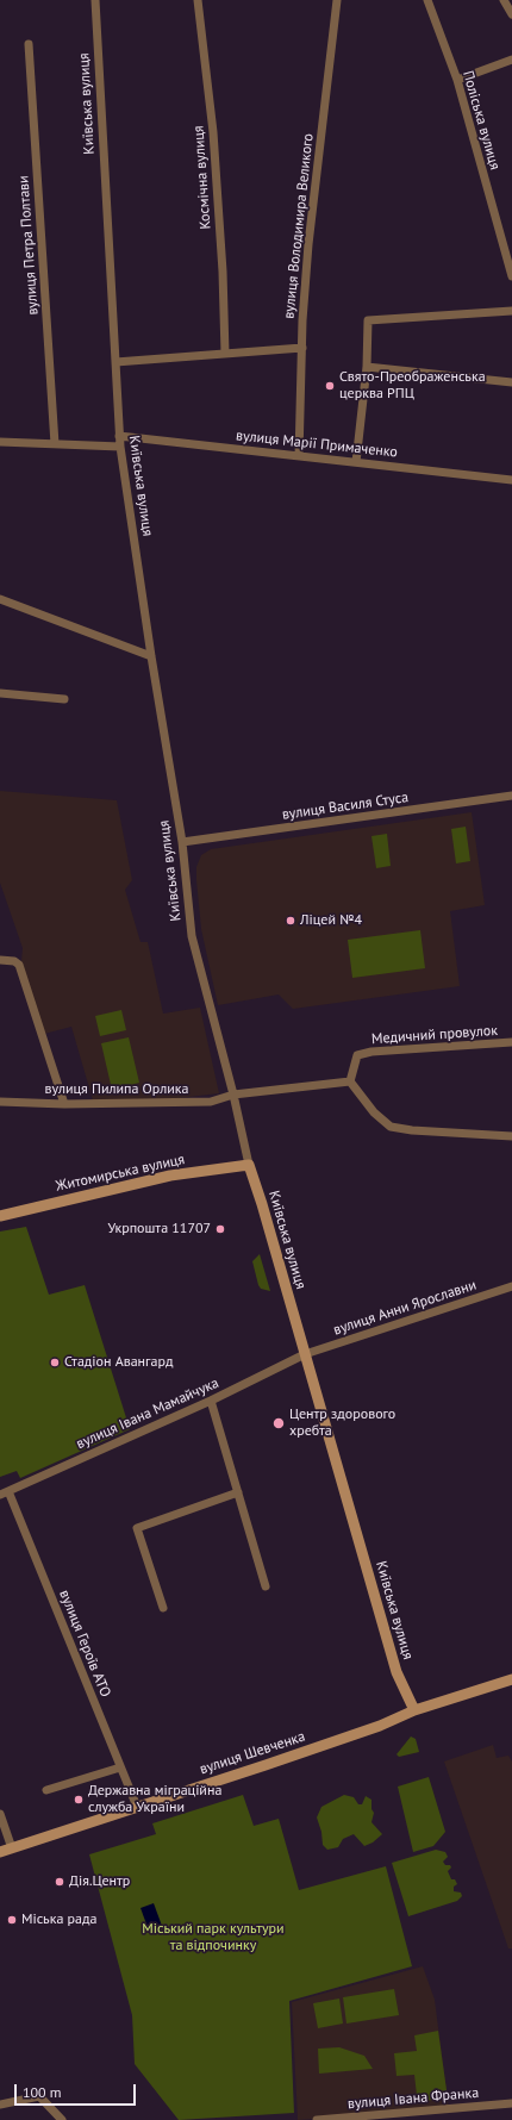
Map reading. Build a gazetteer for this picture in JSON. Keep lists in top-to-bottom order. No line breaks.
{"streets":{"main road":["Київська вулиця","Житомирська вулиця","вулиця Шевченка"],"street":["Поліська вулиця","Космічна вулиця","вулиця Володимира Великого","вулиця Петра Полтави","вулиця Марії Примаченко","вулиця Василя Стуса","Медичний провулок","вулиця Пилипа Орлика","вулиця Анни Ярославни","вулиця Івана Мамайчука","вулиця Героїв АТО","вулиця Івана Франка"]},"crossings":[["Київська вулиця","вулиця Марії Примаченко"],["Київська вулиця","вулиця Василя Стуса"],["Київська вулиця","вулиця Пилипа Орлика"],["Київська вулиця","Житомирська вулиця"],["Київська вулиця","вулиця Анни Ярославни"],["Київська вулиця","вулиця Івана Мамайчука"],["Київська вулиця","вулиця Шевченка"],["вулиця Володимира Великого","вулиця Марії Примаченко"],["вулиця Анни Ярославни","вулиця Івана Мамайчука"],["вулиця Івана Мамайчука","вулиця Героїв АТО"],["вулиця Героїв АТО","вулиця Шевченка"]],"parks":["Міський парк культури та відпочинку"],"places":["Свято-Преображенська церква РПЦ","Ліцей №4","Укрпошта 11707","Стадіон Авангард","Центр здорового хребта","Державна міграційна служба України","Дія.Центр","Міська рада"],"scale_bar":"100 m"}
